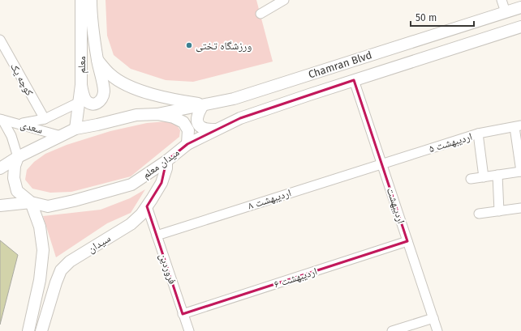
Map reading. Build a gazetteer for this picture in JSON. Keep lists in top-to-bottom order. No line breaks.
{"streets":{"main road":["معلم","Chamran Blvd","میدان معلم","سیدان"],"street":["کوچه یک","سعدی","اردیبهشت ۵","اردیبهشت ۸","اردیبهشت","فروردین","اردیبهشت ۶"]},"crossings":[["معلم","میدان معلم"],["Chamran Blvd","میدان معلم"],["Chamran Blvd","اردیبهشت"],["سعدی","میدان معلم"],["اردیبهشت ۵","اردیبهشت ۸"],["اردیبهشت ۵","اردیبهشت"],["میدان معلم","سیدان"],["اردیبهشت ۸","اردیبهشت"],["اردیبهشت ۸","فروردین"],["اردیبهشت","اردیبهشت ۶"],["سیدان","فروردین"],["فروردین","اردیبهشت ۶"]],"places":["ورزشگاه تختی"],"scale_bar":"50 m"}
